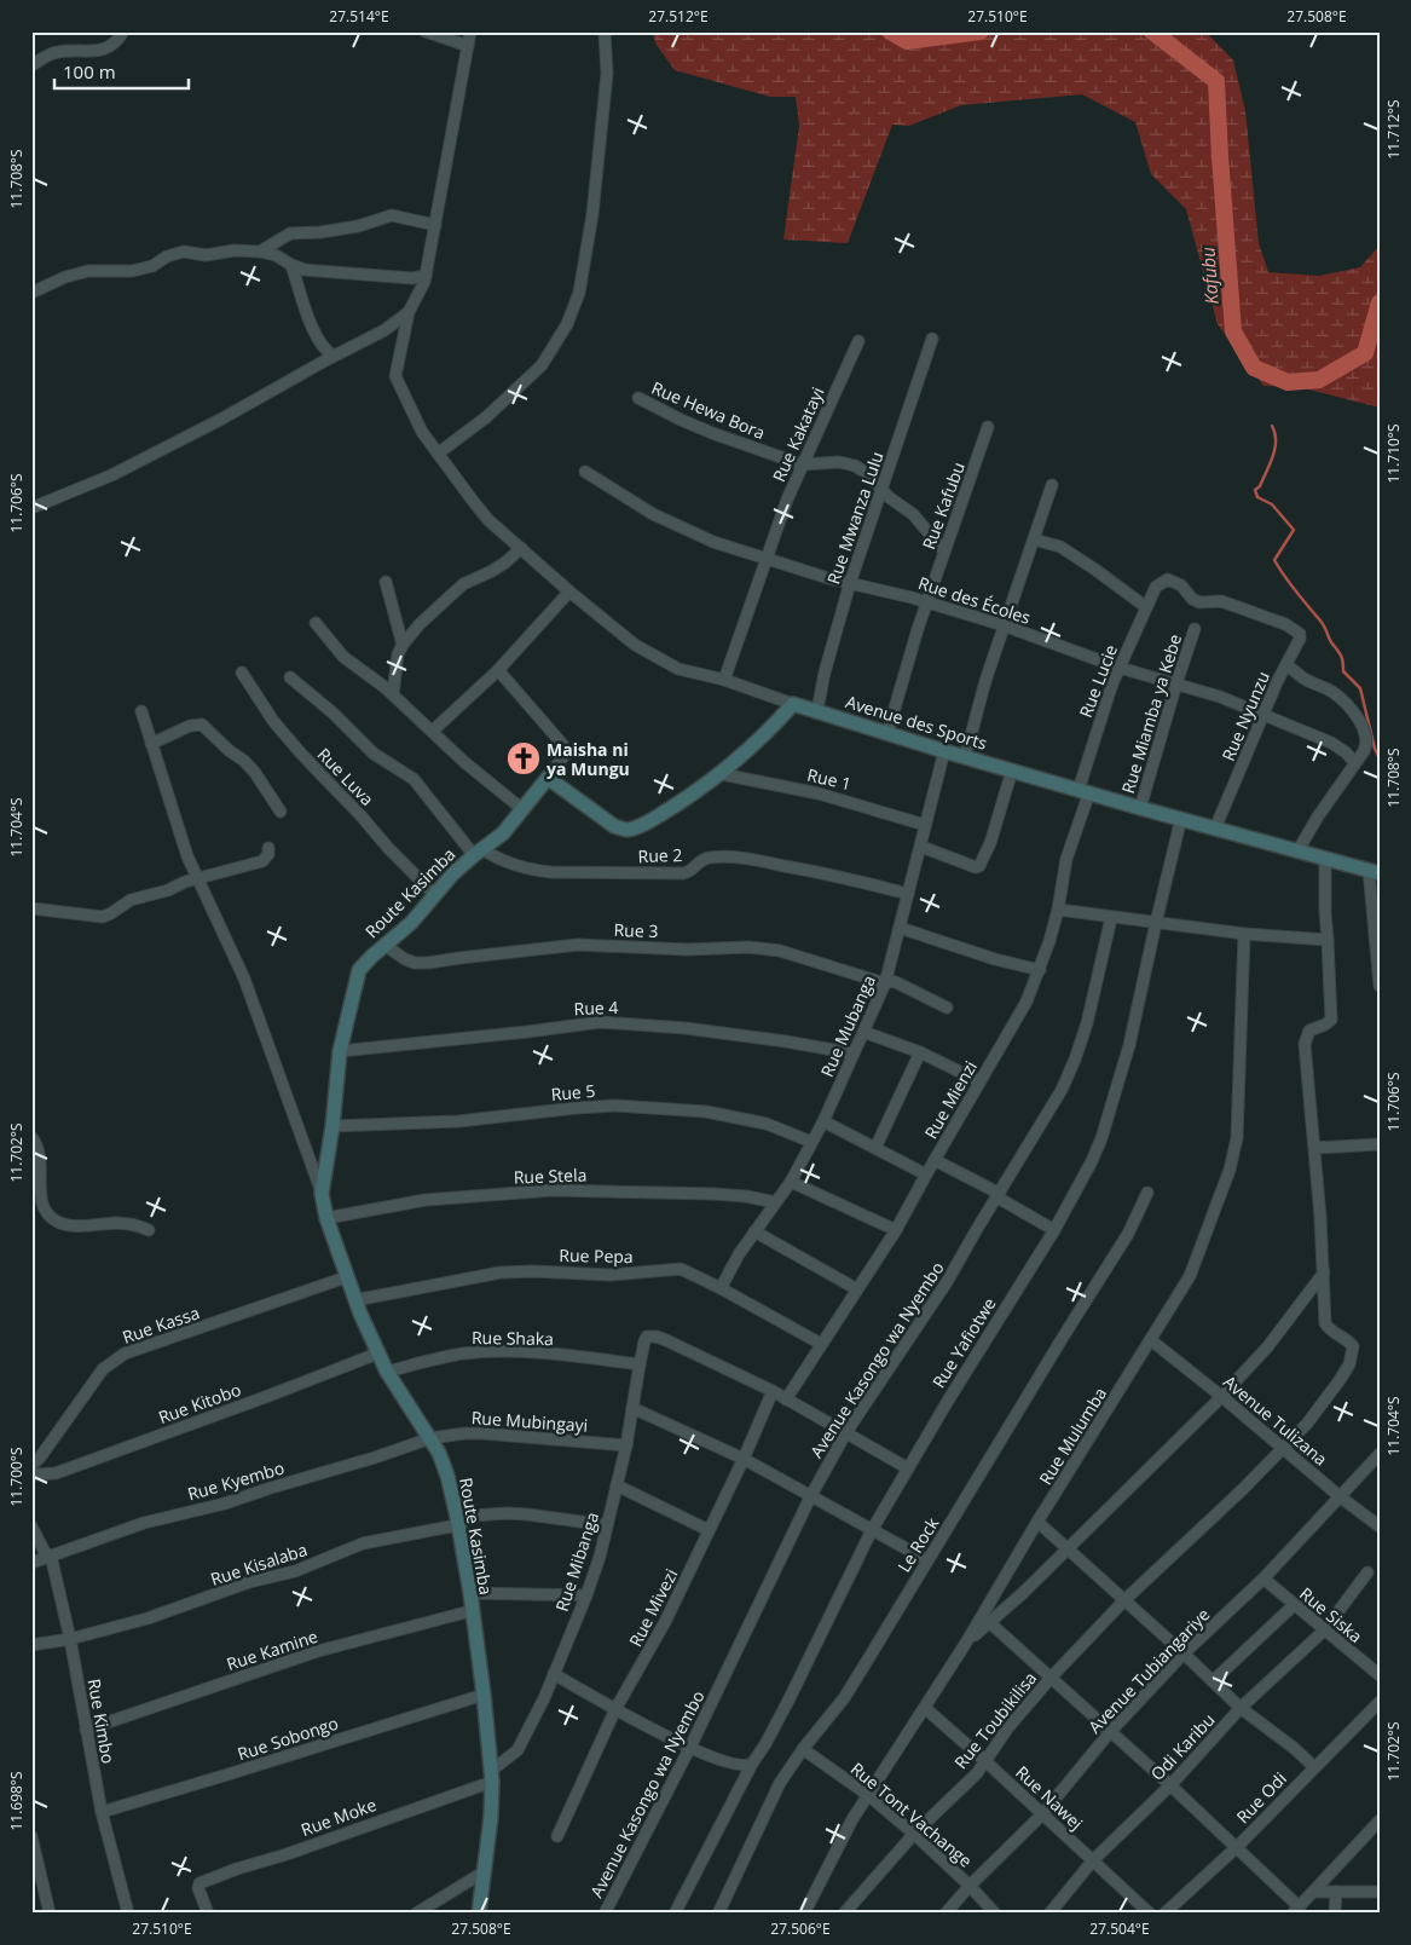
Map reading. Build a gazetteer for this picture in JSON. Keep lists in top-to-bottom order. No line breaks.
{"streets":{"street":["Rue Hewa Bora","Rue Kakatayi","Rue Kafubu","Rue Mwanza Lulu","Rue des Écoles","Rue Lucie","Rue Miamba ya Kebe","Rue Nyunzu","Avenue des Sports","Rue Luva","Rue 1","Rue 2","Route Kasimba","Rue 3","Rue 4","Rue Mubanga","Rue 5","Rue Mienzi","Rue Stela","Rue Pepa","Rue Kassa","Rue Shaka","Rue Yafiotwe","Avenue Kasongo wa Nyembo","Rue Kitobo","Avenue Tulizana","Rue Mubingayi","Rue Mulumba","Rue Kyembo","Le Rock","Rue Mibanga","Rue Kisalaba","Rue Mivezi","Rue Siska","Rue Kamine","Avenue Tubiangariye","Rue Toubikilisa","Rue Kimbo","Rue Sobongo","Odi Karibu","Rue Nawej","Rue Odi","Rue Tont Vachange","Rue Moke"]},"crossings":[["Rue Hewa Bora","Rue Kakatayi"],["Rue Hewa Bora","Rue Kafubu"],["Rue Hewa Bora","Rue Mwanza Lulu"],["Rue Kakatayi","Rue des Écoles"],["Rue Kakatayi","Avenue des Sports"],["Rue Kafubu","Rue des Écoles"],["Rue Kafubu","Avenue des Sports"],["Rue Mwanza Lulu","Rue des Écoles"],["Rue Mwanza Lulu","Avenue des Sports"],["Rue des Écoles","Rue Lucie"],["Rue des Écoles","Rue Miamba ya Kebe"],["Rue des Écoles","Rue Nyunzu"],["Rue Lucie","Rue Nyunzu"],["Rue Lucie","Avenue des Sports"],["Rue Lucie","Rue Mienzi"],["Rue Miamba ya Kebe","Avenue des Sports"],["Rue Nyunzu","Avenue des Sports"],["Avenue des Sports","Rue Mubanga"],["Avenue des Sports","Rue Mienzi"],["Avenue des Sports","Rue Yafiotwe"],["Rue Luva","Route Kasimba"],["Rue 1","Rue Mubanga"],["Rue 2","Route Kasimba"],["Rue 2","Rue Mubanga"],["Route Kasimba","Rue 3"],["Route Kasimba","Rue 4"],["Route Kasimba","Rue 5"],["Route Kasimba","Rue Stela"],["Route Kasimba","Rue Pepa"],["Route Kasimba","Rue Kassa"],["Route Kasimba","Rue Shaka"],["Route Kasimba","Rue Kitobo"],["Route Kasimba","Rue Mubingayi"],["Route Kasimba","Rue Kyembo"],["Route Kasimba","Rue Mibanga"],["Route Kasimba","Rue Kisalaba"],["Route Kasimba","Rue Kamine"],["Route Kasimba","Rue Sobongo"],["Route Kasimba","Rue Moke"],["Rue 3","Rue Mubanga"],["Rue 4","Rue Mubanga"],["Rue Mubanga","Rue 5"],["Rue Mubanga","Rue Stela"],["Rue Mubanga","Rue Pepa"],["Rue Mienzi","Rue Pepa"],["Rue Shaka","Rue Mibanga"],["Avenue Tulizana","Rue Mulumba"],["Avenue Tulizana","Avenue Tubiangariye"],["Avenue Tulizana","Rue Toubikilisa"],["Rue Mubingayi","Rue Kyembo"],["Rue Mubingayi","Rue Mibanga"],["Rue Mulumba","Rue Nawej"],["Rue Mulumba","Rue Tont Vachange"],["Rue Kyembo","Rue Kimbo"],["Le Rock","Rue Tont Vachange"],["Rue Mibanga","Rue Kisalaba"],["Rue Mibanga","Rue Mivezi"],["Rue Mibanga","Rue Moke"],["Rue Kisalaba","Rue Kimbo"],["Rue Siska","Avenue Tubiangariye"],["Rue Siska","Odi Karibu"],["Rue Kamine","Rue Kimbo"],["Avenue Tubiangariye","Rue Nawej"],["Avenue Tubiangariye","Rue Tont Vachange"],["Rue Toubikilisa","Rue Nawej"],["Rue Toubikilisa","Rue Tont Vachange"],["Rue Kimbo","Rue Sobongo"],["Odi Karibu","Rue Nawej"]],"water":["Kafubu"],"places":{"church":["Maisha ni ya Mungu"]},"scale_bar":"100 m","coordinates":["27.514°E","27.512°E","27.510°E","27.508°E","11.712°S","11.708°S","11.710°S","11.706°S","11.704°S","11.702°S","11.700°S","11.698°S","27.506°E","27.504°E"]}
